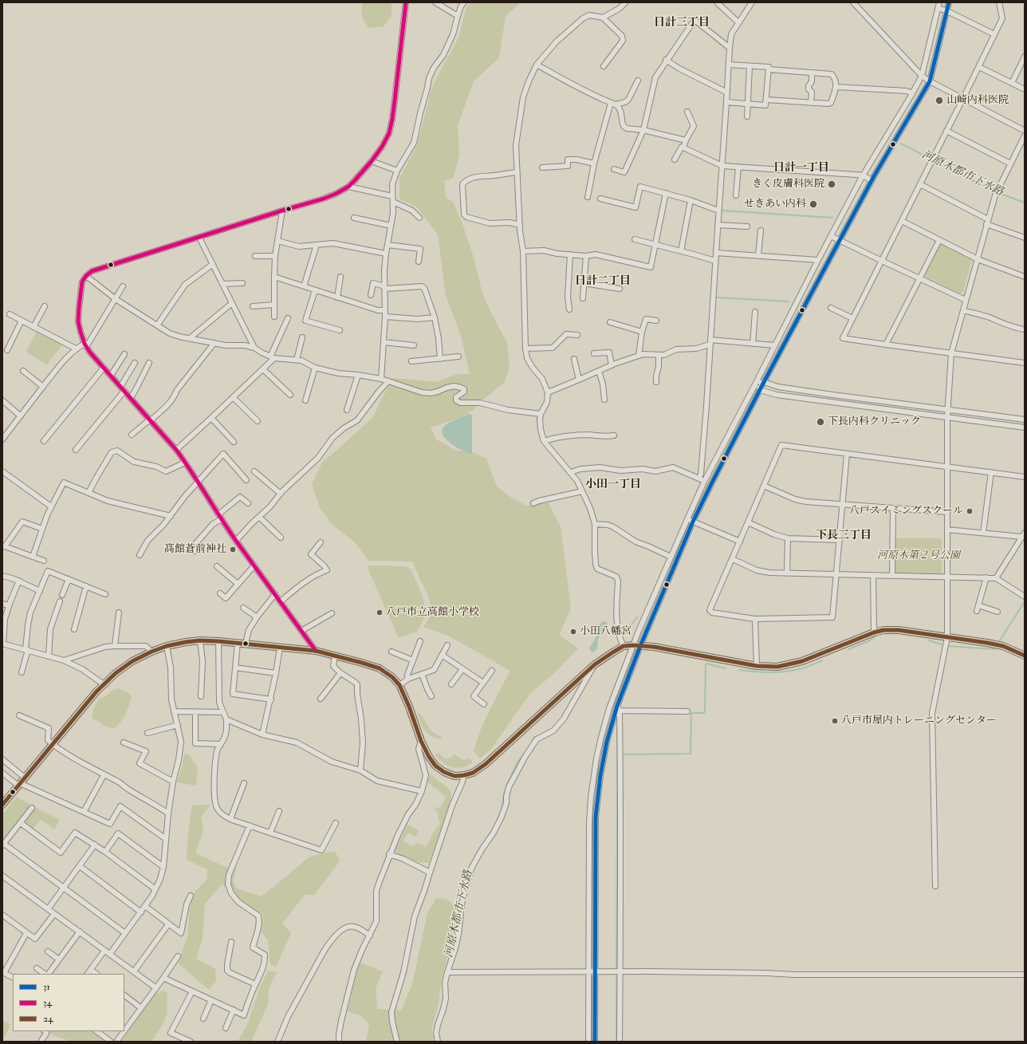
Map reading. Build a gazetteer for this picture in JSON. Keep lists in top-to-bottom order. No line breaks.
{"districts":["日計三丁目","日計一丁目","日計二丁目","小田一丁目","下長三丁目"],"water":["河原木都市下水路"],"parks":["河原木第２号公園"],"places":["山崎内科医院","きく皮膚科医院","せきあい内科","下長内科クリニック","八戸スイミングスクール","髙館蒼前神社","八戸市立高館小学校","小田八幡宮","八戸市屋内トレーニングセンター"],"lines":["transit line 31","transit line 34","transit line 24"],"legend":["31","34","24"]}
